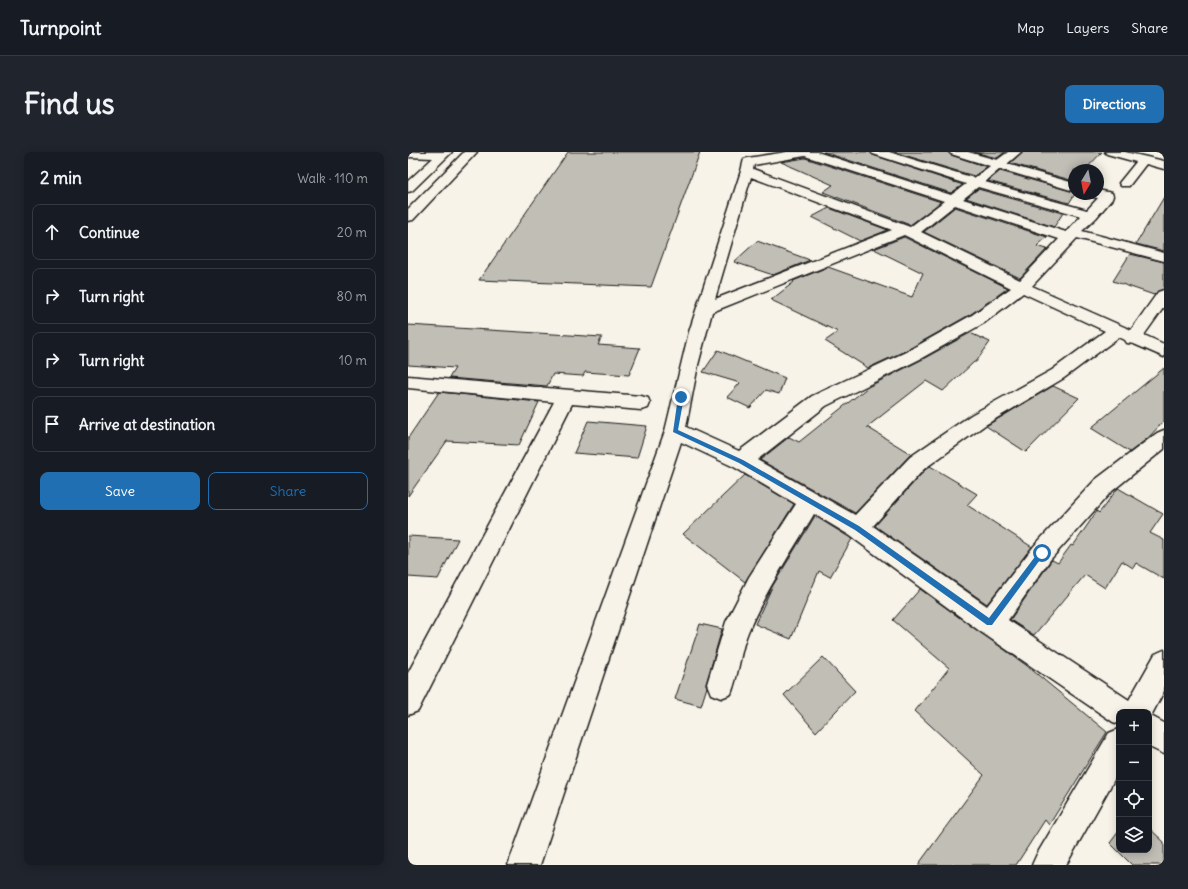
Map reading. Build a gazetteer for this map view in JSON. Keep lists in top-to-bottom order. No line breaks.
{"north":"bottom","page":{"header":"Turnpoint","nav":["Map","Layers","Share"],"buttons":["Directions",["Save","Share"]],"title":"Find us","heading":["2 min","Walk · 110 m"],"list":[["Continue","20 m"],["Turn right","80 m"],["Turn right","10 m"],"Arrive at destination"],"map_buttons":["+","−"]}}
